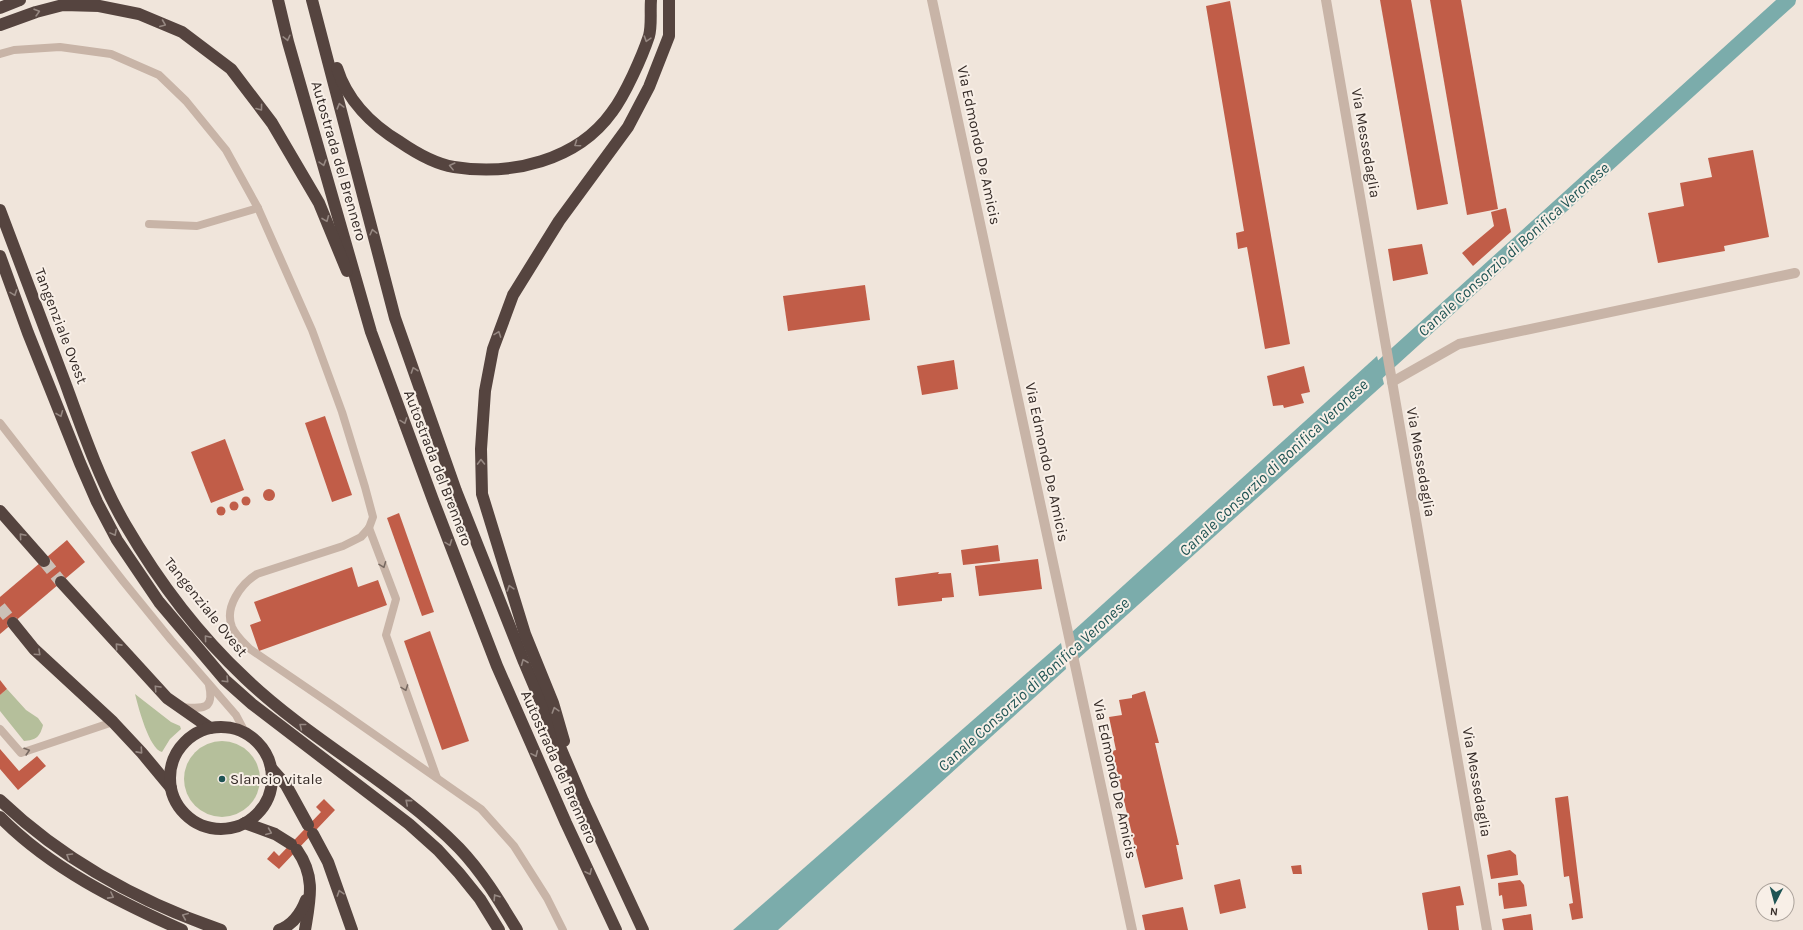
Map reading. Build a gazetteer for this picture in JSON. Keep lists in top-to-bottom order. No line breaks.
{"streets":{"highway":["Autostrada del Brennero","Tangenziale Ovest"],"street":["Via Messedaglia","Via Edmondo De Amicis"]},"water":["Canale Consorzio di Bonifica Veronese"],"places":["Slancio vitale"],"north":"bottom"}
